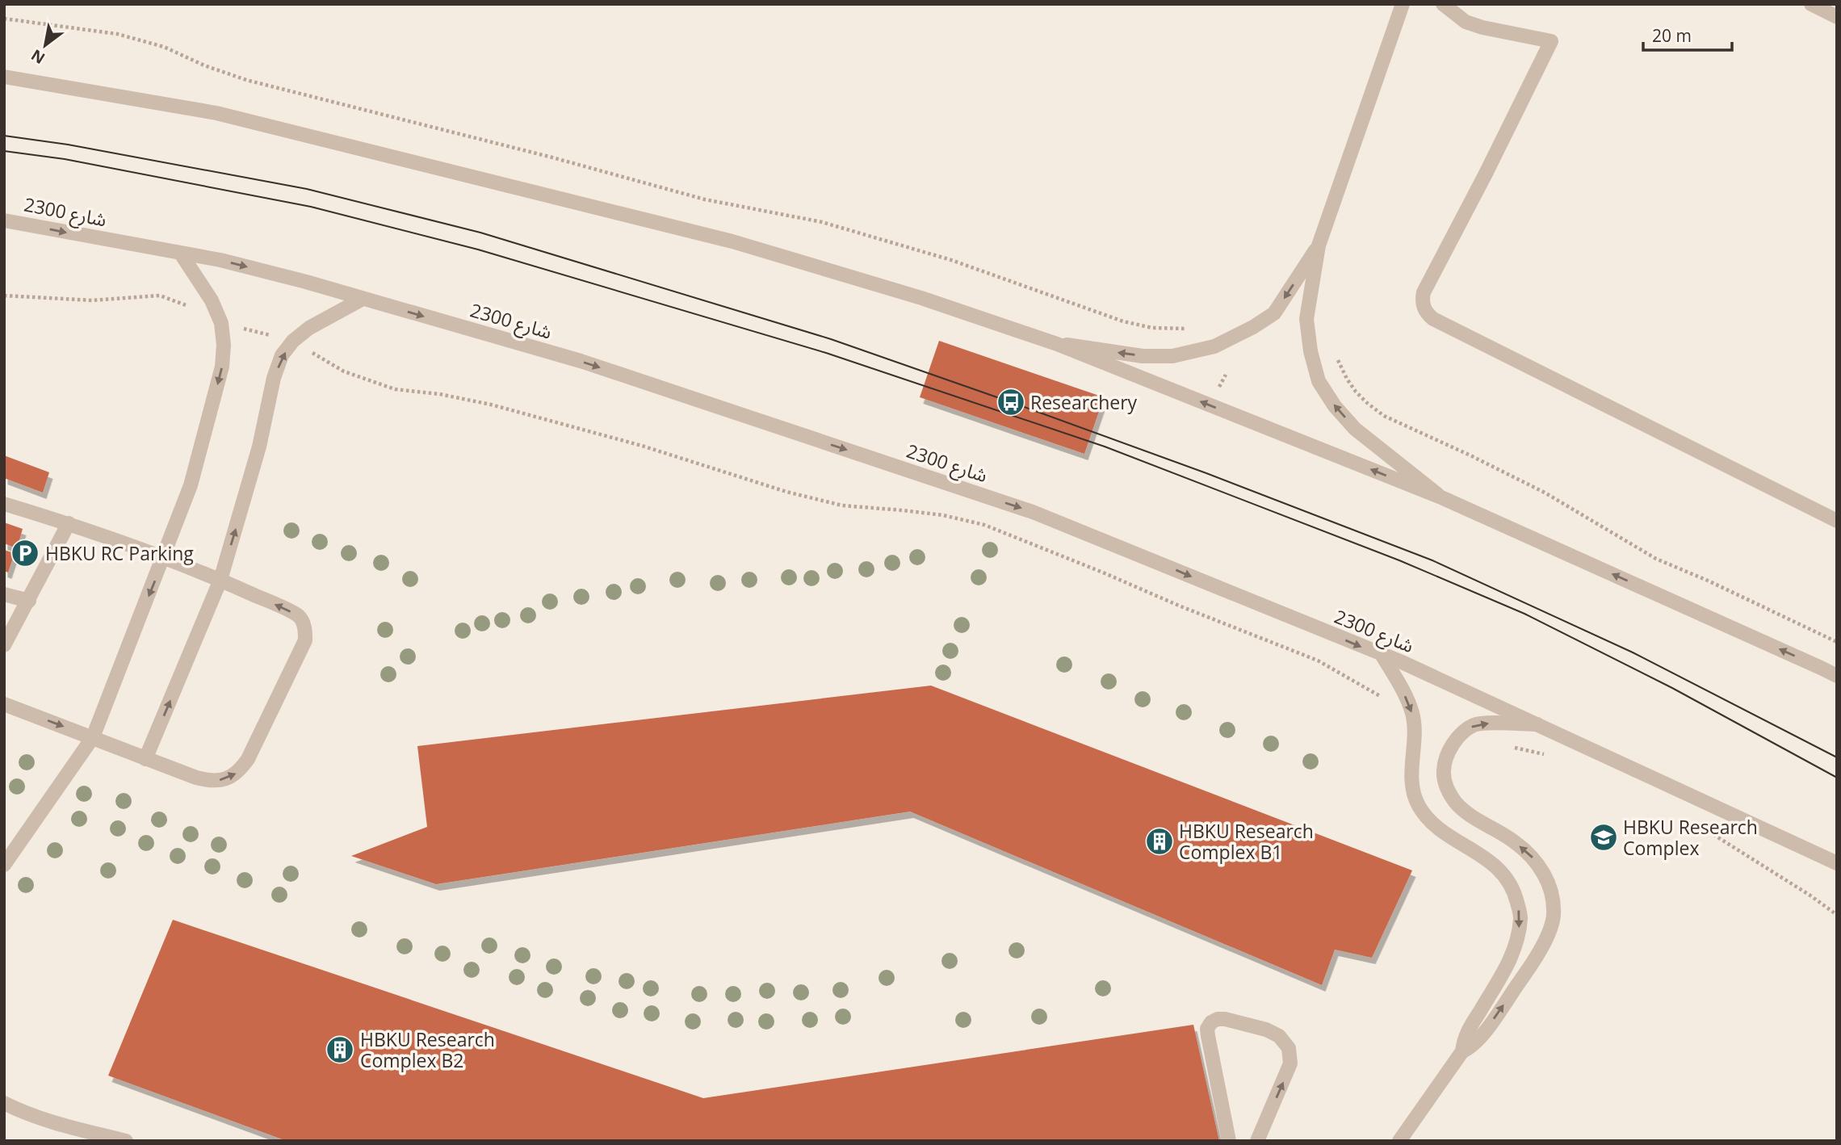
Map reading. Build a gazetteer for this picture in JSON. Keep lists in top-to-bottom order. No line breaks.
{"streets":{"street":["شارع 2300"]},"one_way":["شارع 2300"],"places":{"bus stop":["Researchery"],"parking":["HBKU RC Parking"],"school or university":["HBKU Research Complex"],"building":["HBKU Research Complex B1","HBKU Research Complex B2"]},"scale_bar":"20 m","north":"bottom left"}
